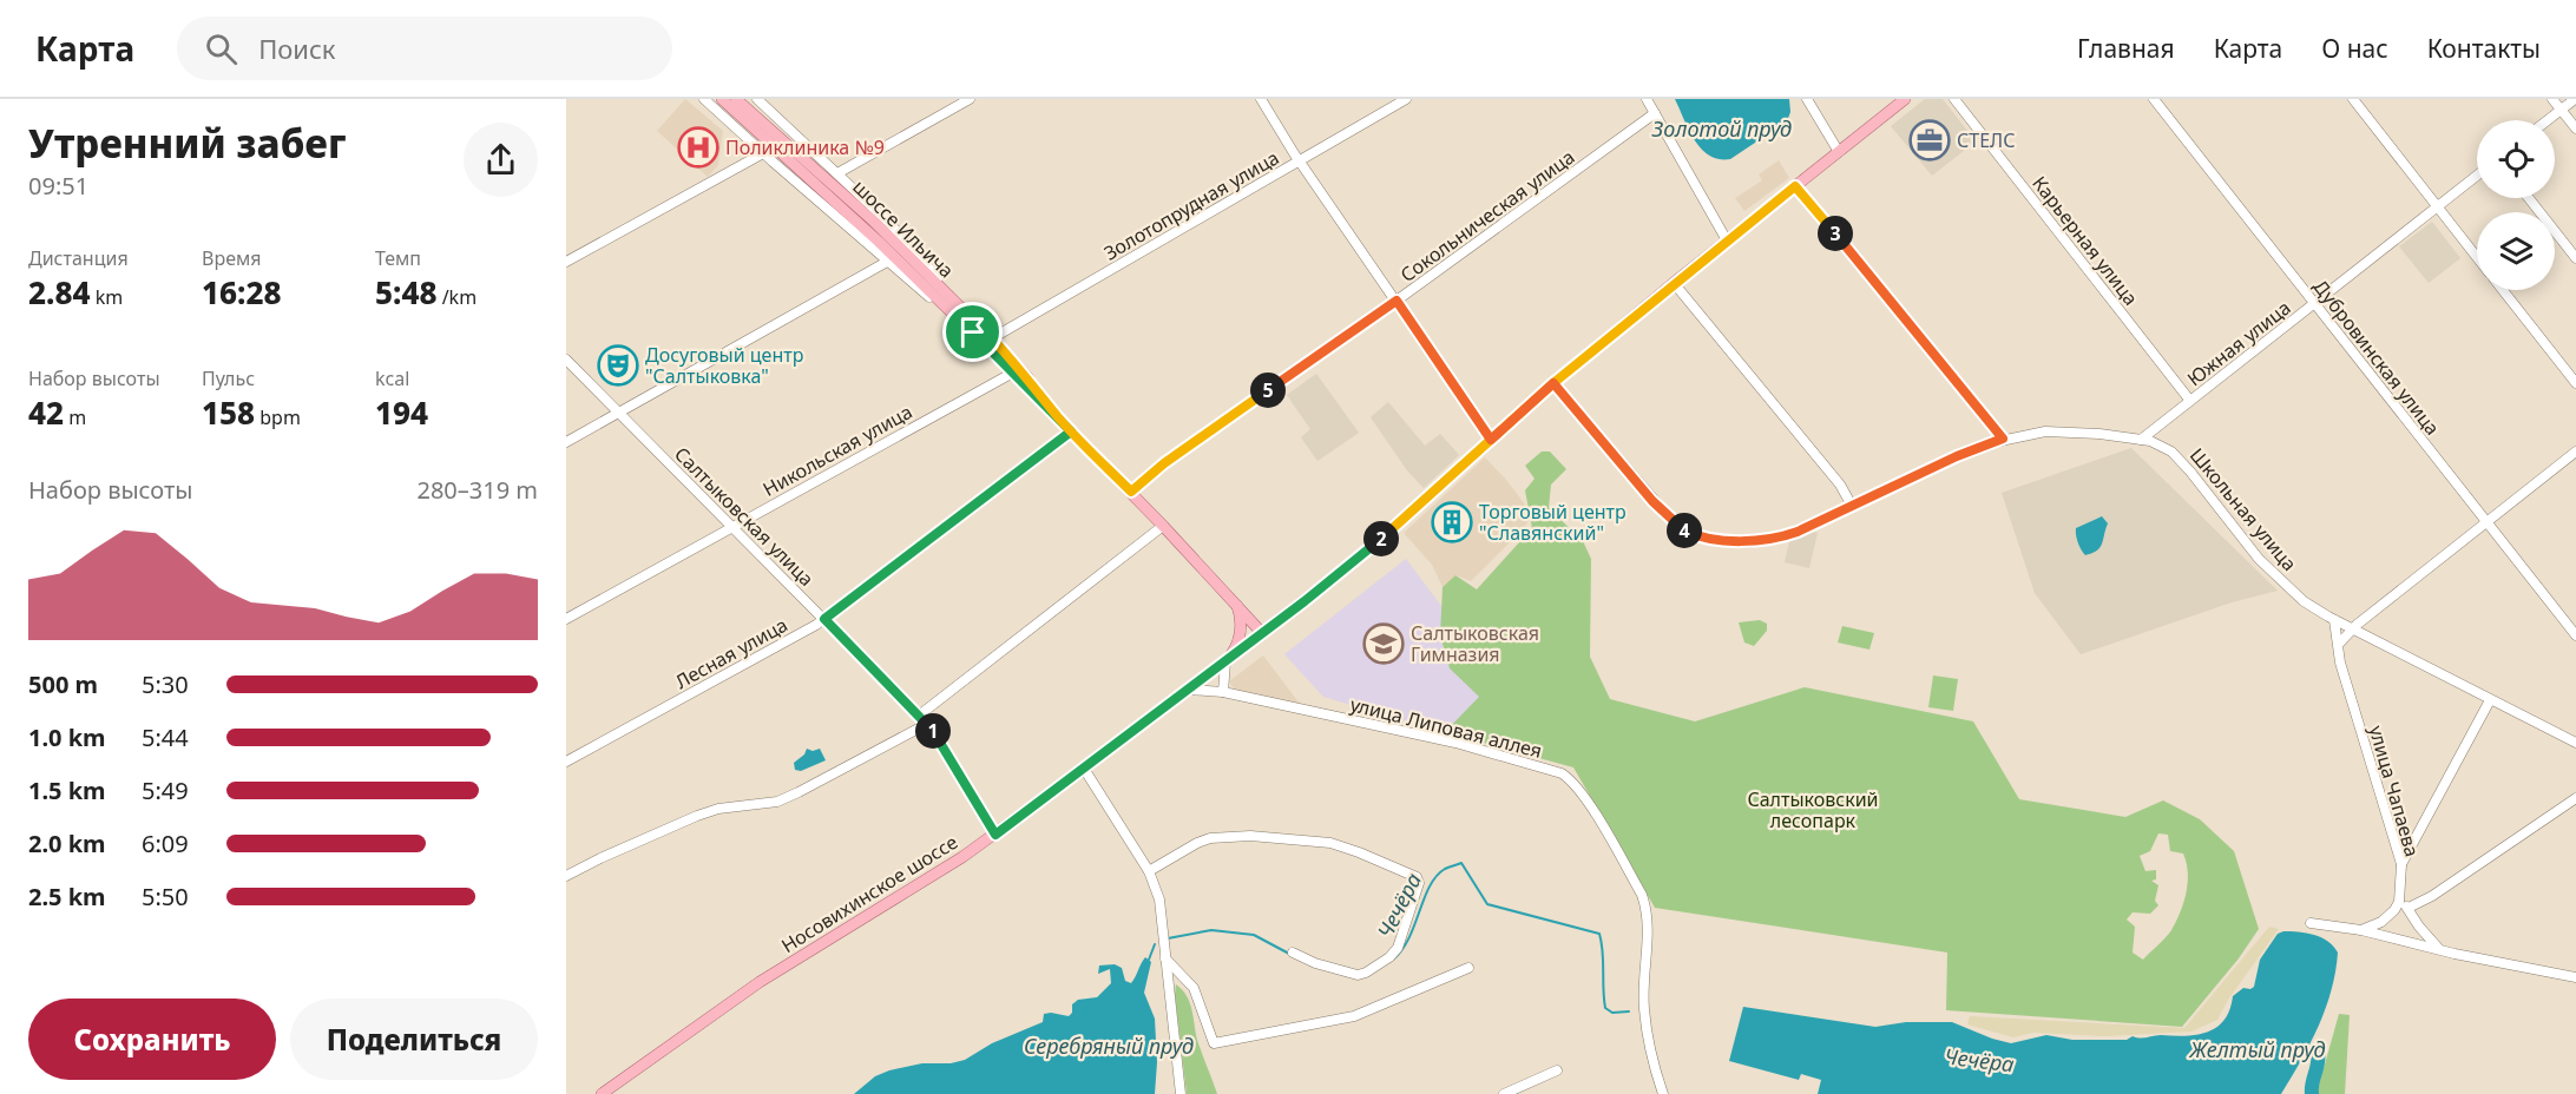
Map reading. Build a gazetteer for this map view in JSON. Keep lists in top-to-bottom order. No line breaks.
{"streets":{"main road":["шоссе Ильича","Носовихинское шоссе"],"street":["Золотопрудная улица","Сокольническая улица","Карьерная улица","Южная улица","Дубровинская улица","Никольская улица","Школьная улица","Салтыковская улица","Лесная улица","улица Липовая аллея","улица Чапаева"]},"crossings":[["Золотопрудная улица","шоссе Ильича"],["Сокольническая улица","шоссе Ильича"],["шоссе Ильича","Никольская улица"],["шоссе Ильича","Лесная улица"],["шоссе Ильича","Носовихинское шоссе"],["Карьерная улица","Южная улица"],["Южная улица","Дубровинская улица"],["Южная улица","Школьная улица"],["Никольская улица","Салтыковская улица"],["Школьная улица","улица Чапаева"],["Школьная улица","Носовихинское шоссе"],["Салтыковская улица","Лесная улица"],["Салтыковская улица","Носовихинское шоссе"],["улица Липовая аллея","Носовихинское шоссе"]],"water":["Золотой пруд","Чечёра","Серебряный пруд","Желтый пруд"],"parks":["Салтыковский лесопарк"],"places":{"office":["СТЕЛС"],"hospital":["Поликлиника №9"],"theatre":["Досуговый центр \"Салтыковка\""],"building":["Торговый центр \"Славянский\""],"school or university":["Салтыковская Гимназия"]},"page":{"header":"Карта","search":"Поиск","nav":["Главная","Карта","О нас","Контакты"],"heading":["Утренний забег","09:51"],"pins":["3","5","4","2","1"],"stats":[["Дистанция","2.84 km"],["Время","16:28"],["Темп","5:48 /km"],["Набор высоты","42 m"],["Пульс","158 bpm"],["kcal","194"]],"chart":["Набор высоты","280–319 m"],"list":[{"name":"500 m","note":"5:30"},{"name":"1.0 km","note":"5:44"},{"name":"1.5 km","note":"5:49"},{"name":"2.0 km","note":"6:09"},{"name":"2.5 km","note":"5:50"}],"buttons":["Сохранить","Поделиться"]}}
